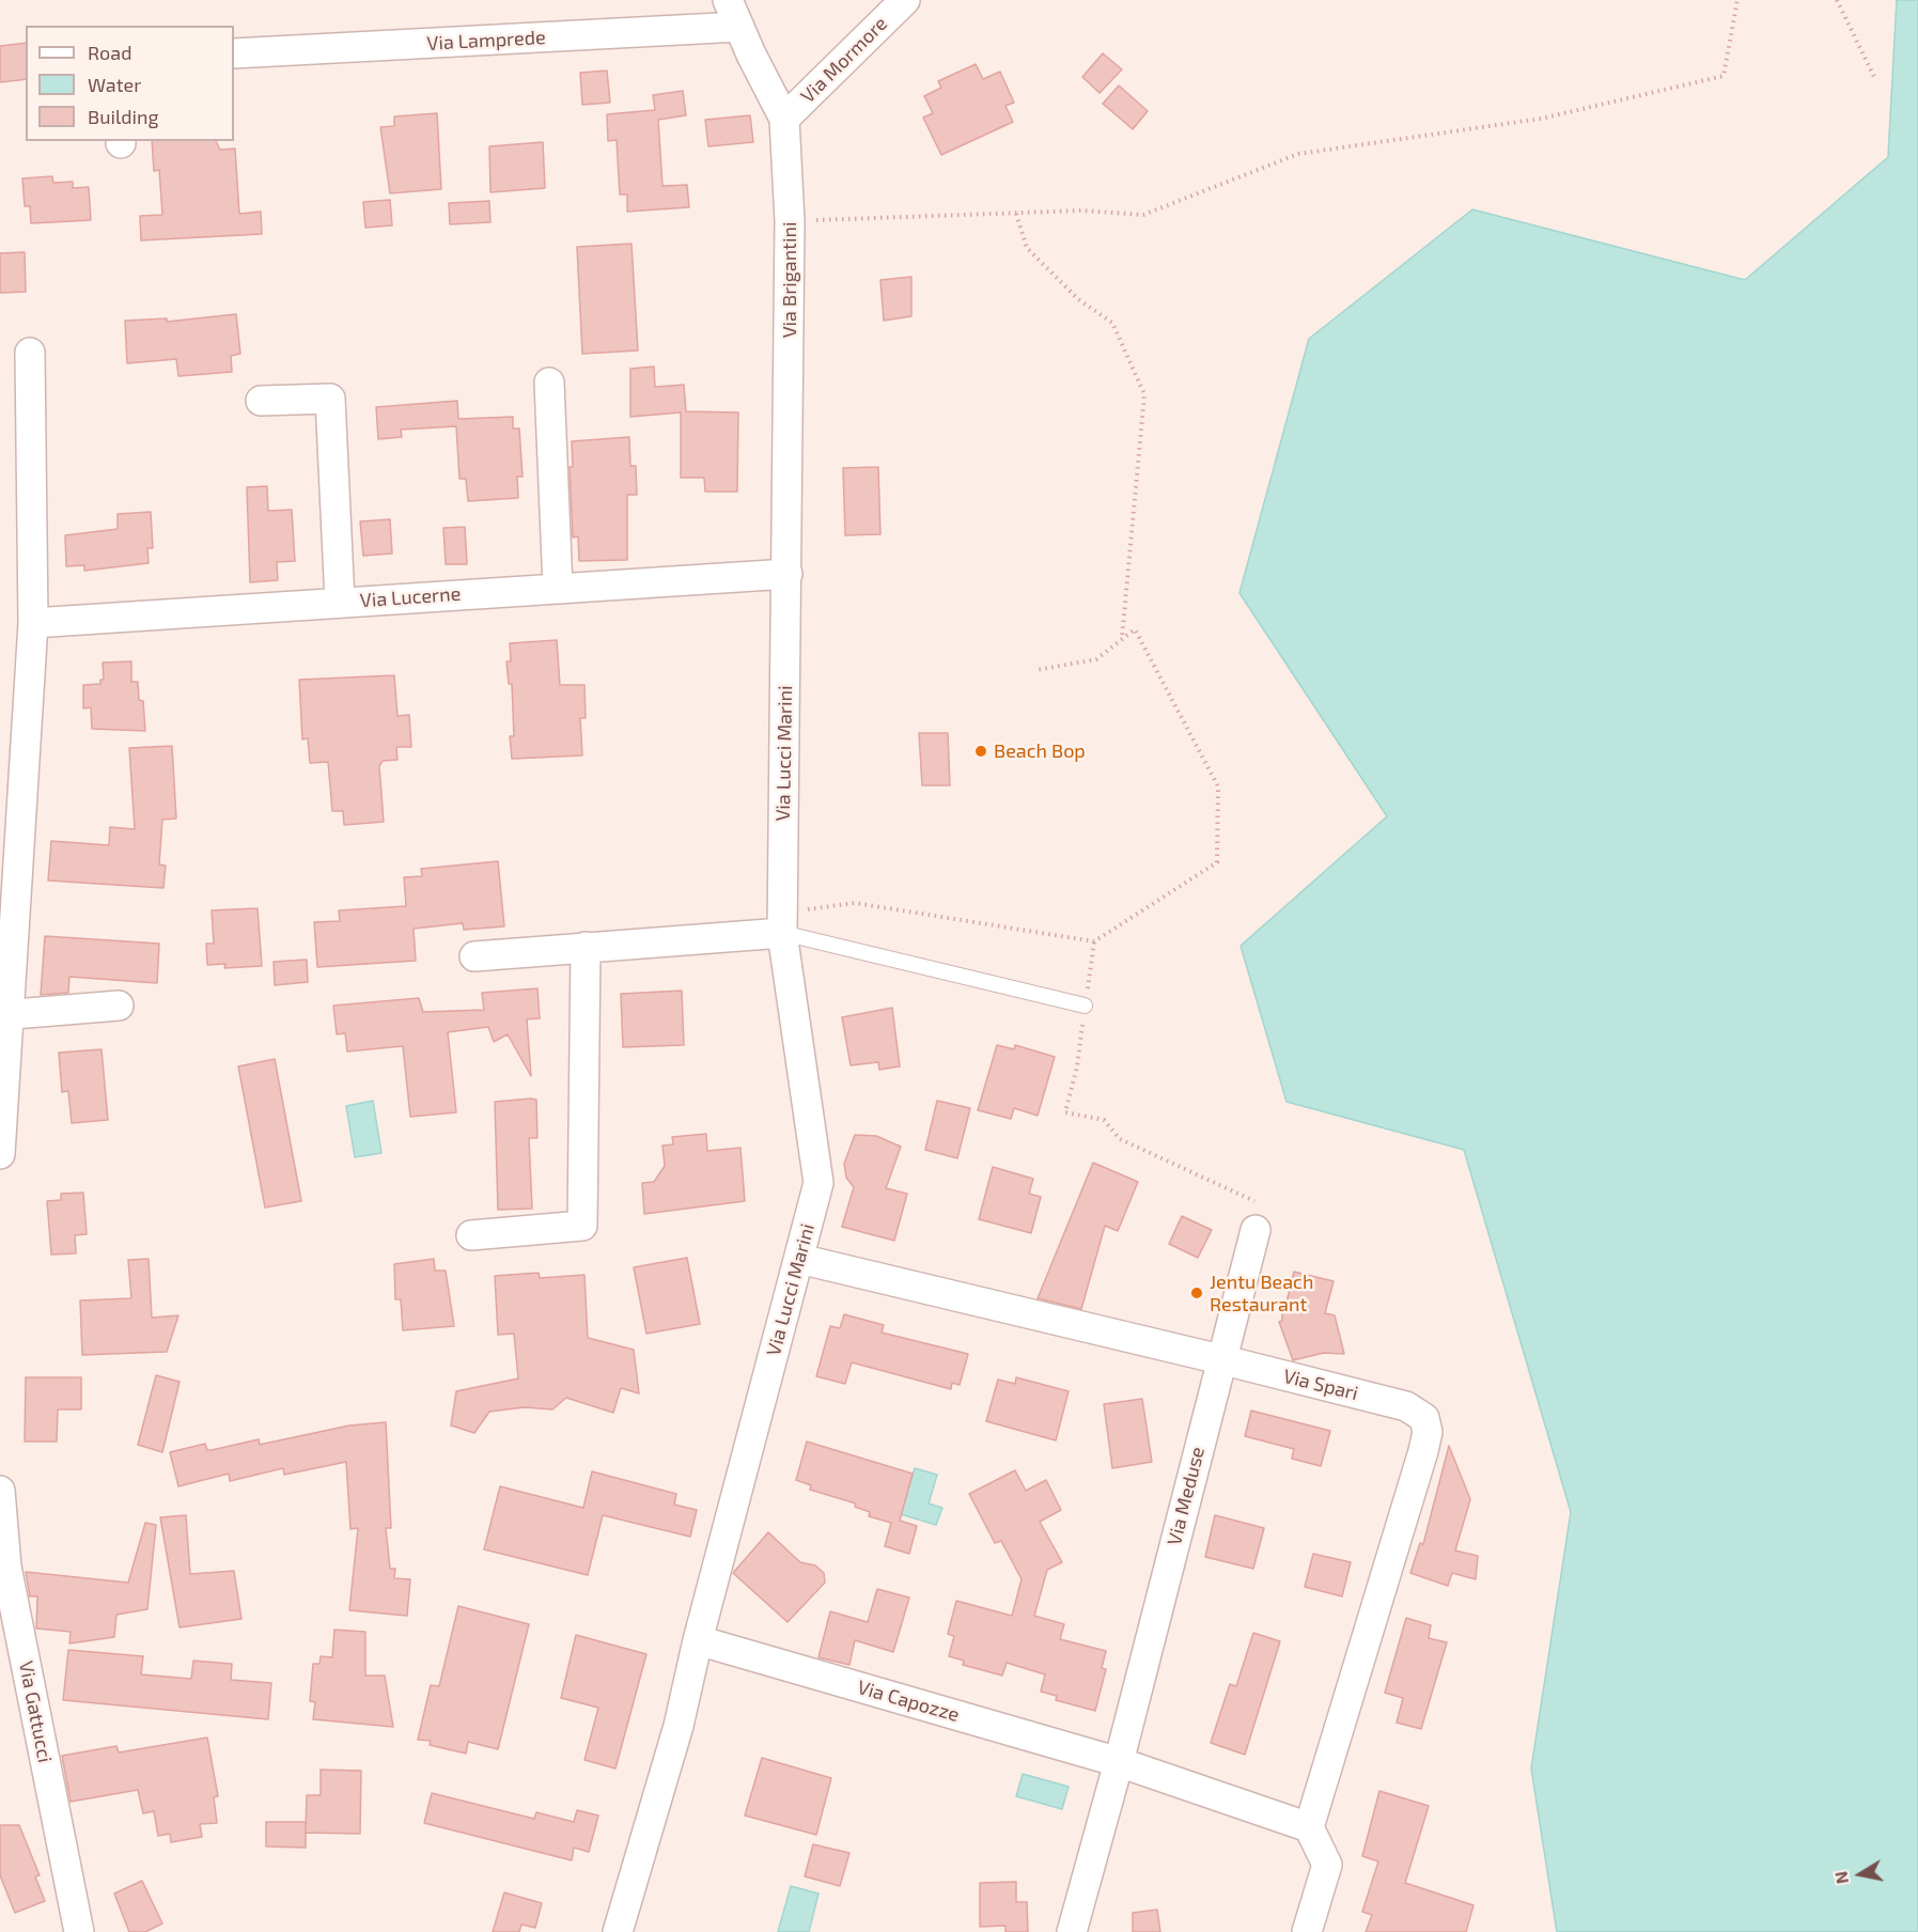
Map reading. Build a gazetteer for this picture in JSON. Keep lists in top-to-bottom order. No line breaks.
{"streets":{"street":["Via Lamprede","Via Mormore","Via Brigantini","Via Lucerne","Via Lucci Marini","Via Spari","Via Meduse","Via Capozze","Via Gattucci"]},"crossings":[["Via Lamprede","Via Brigantini"],["Via Mormore","Via Brigantini"],["Via Brigantini","Via Lucerne"],["Via Brigantini","Via Lucci Marini"],["Via Lucerne","Via Lucci Marini"],["Via Lucci Marini","Via Spari"],["Via Lucci Marini","Via Capozze"],["Via Spari","Via Meduse"],["Via Spari","Via Capozze"],["Via Meduse","Via Capozze"]],"places":["Beach Bop","Jentu Beach Restaurant"],"legend":["Road","Water","Building"],"north":"left"}
